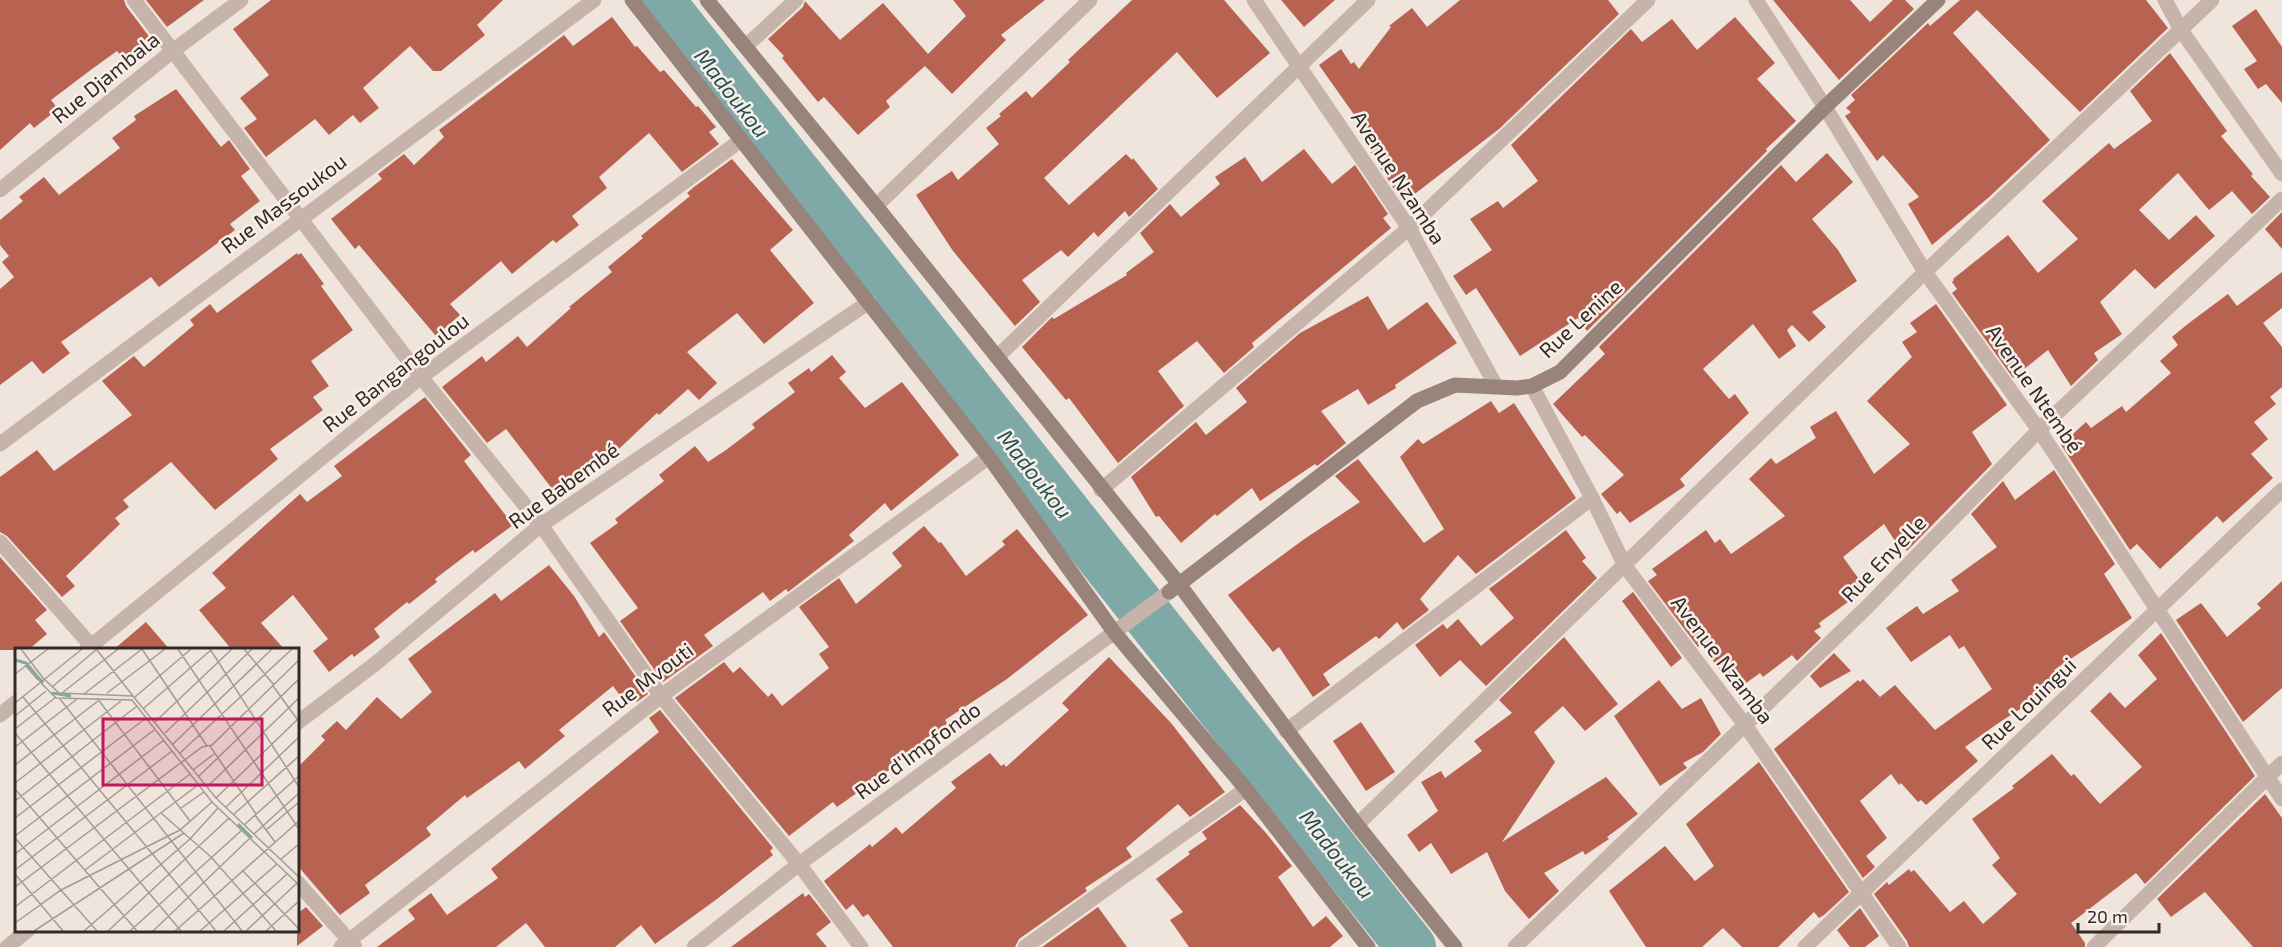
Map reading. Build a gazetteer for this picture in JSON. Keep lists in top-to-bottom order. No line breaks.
{"streets":{"main road":["Rue Lenine"],"street":["Rue Djambala","Avenue Nzamba","Rue Massoukou","Rue Bangangoulou","Avenue Ntembé","Rue Babembé","Rue Enyelle","Rue Mvouti","Rue Louingui","Rue d'Impfondo"]},"crossings":[["Avenue Nzamba","Rue Lenine"],["Avenue Nzamba","Rue Enyelle"],["Avenue Nzamba","Rue Louingui"],["Rue Lenine","Avenue Ntembé"],["Rue Lenine","Rue d'Impfondo"],["Avenue Ntembé","Rue Enyelle"],["Avenue Ntembé","Rue Louingui"]],"water":["Madoukou"],"scale_bar":"20 m"}
